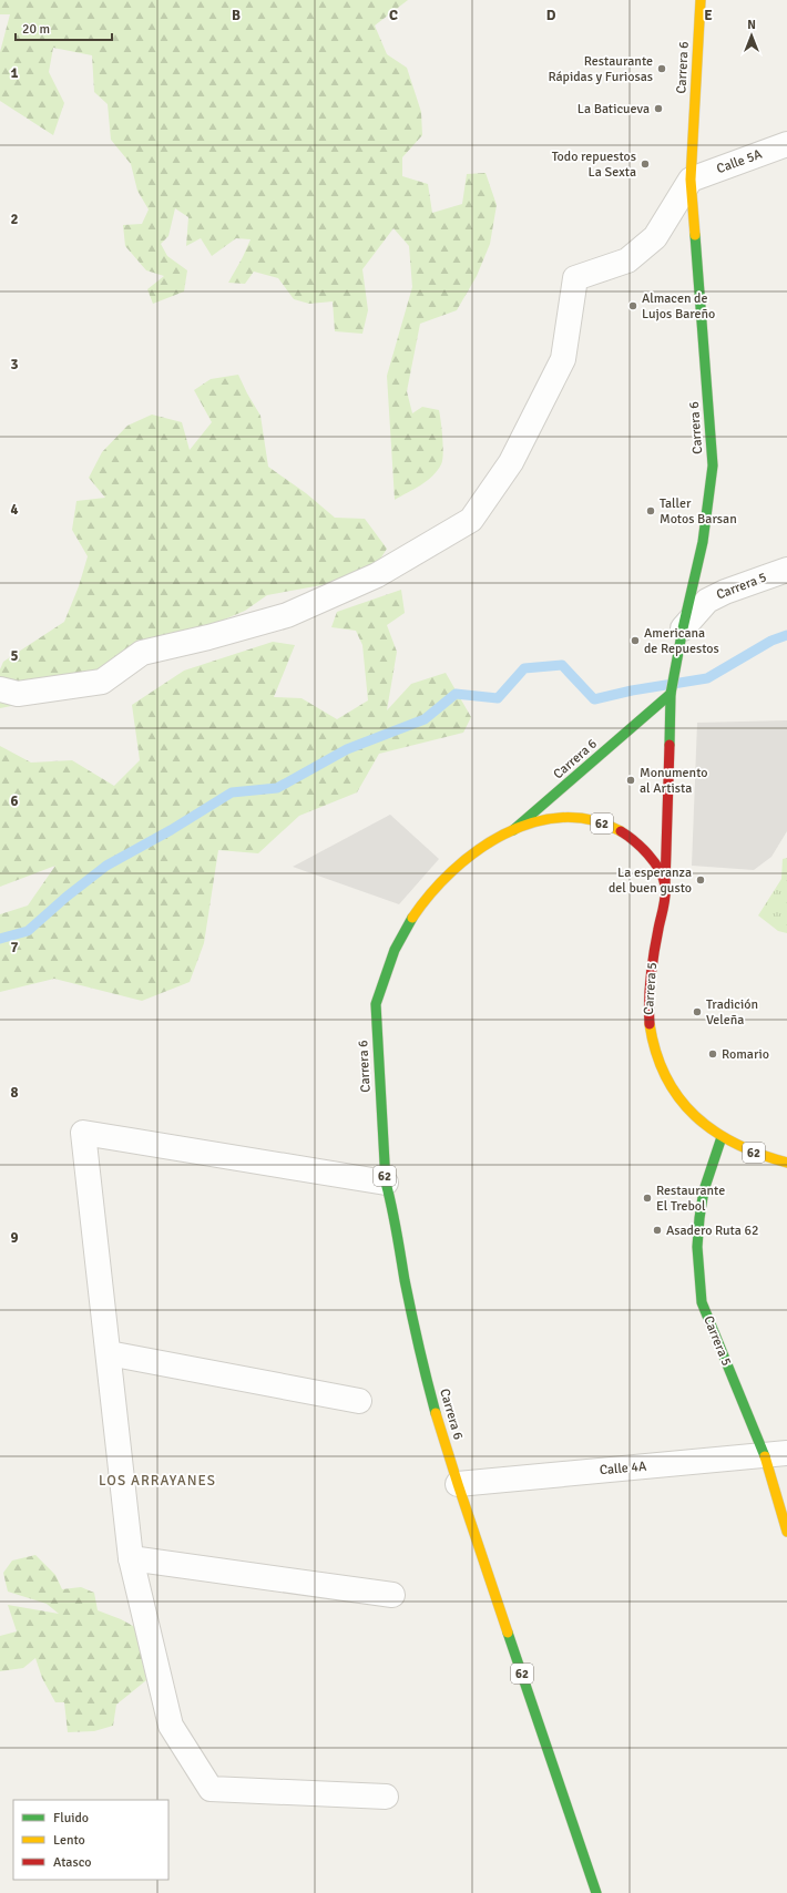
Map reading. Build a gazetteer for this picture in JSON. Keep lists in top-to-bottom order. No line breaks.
{"streets":{"main road":["Carrera 6","Carrera 5","62"],"street":["Calle 5A","Calle 4A"]},"crossings":[["Carrera 6","Calle 5A"],["Carrera 6","Carrera 5"],["Carrera 6","62"],["Carrera 6","Calle 4A"],["Carrera 5","62"],["Carrera 5","Calle 4A"],["62","Calle 4A"]],"districts":["LOS ARRAYANES"],"places":["Restaurante Rápidas y Furiosas","La Baticueva","Todo repuestos La Sexta","Almacen de Lujos Bareño","Taller Motos Barsan","Americana de Repuestos","Monumento al Artista","La esperanza del buen gusto","Tradición Veleña","Romario","Restaurante El Trebol","Asadero Ruta 62"],"legend":["Fluido","Lento","Atasco"],"scale_bar":"20 m","north":"top","grid":{"columns":["B","C","D","E"],"rows":["1","2","3","4","5","6","7","8","9"]}}
